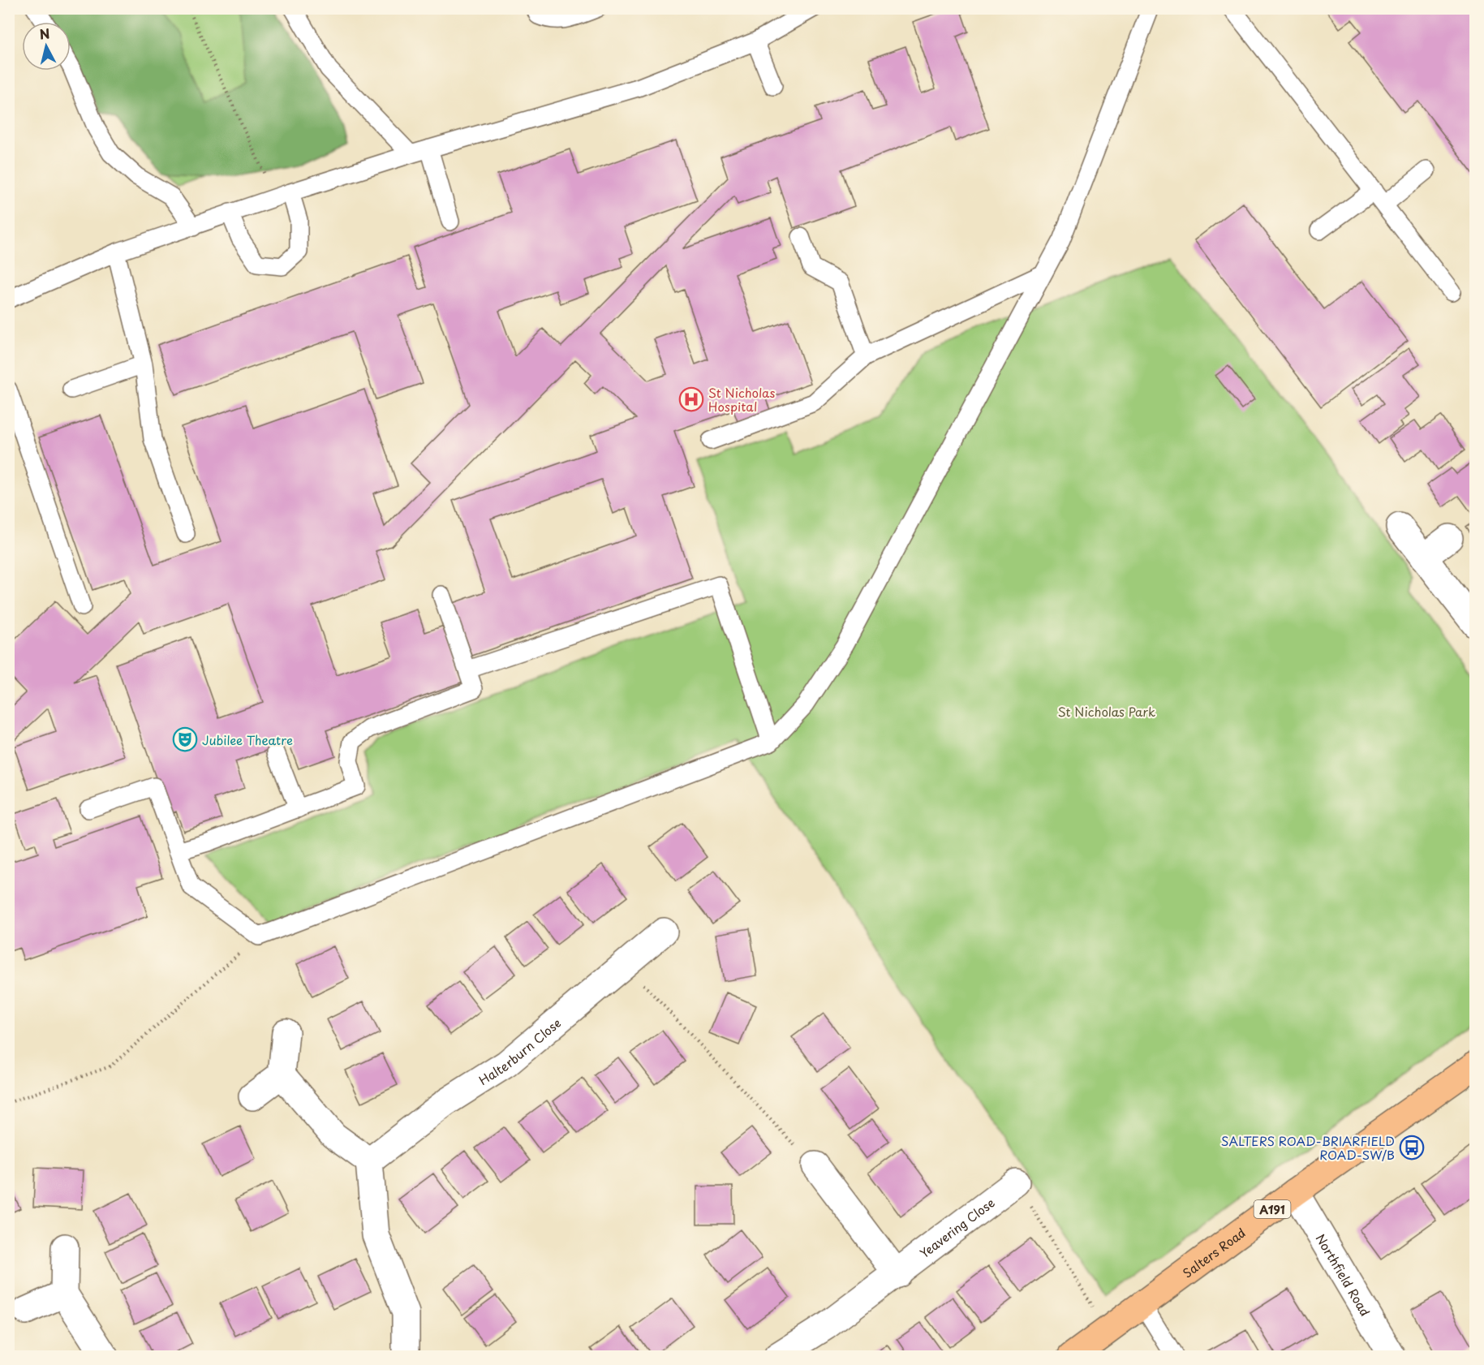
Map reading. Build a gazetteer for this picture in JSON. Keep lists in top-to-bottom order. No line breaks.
{"streets":{"main road":["A191","Salters Road"],"street":["Halterburn Close","Yeavering Close","Northfield Road"]},"crossings":[["Salters Road","Northfield Road"]],"parks":["St Nicholas Park"],"places":{"hospital":["St Nicholas Hospital"],"theatre":["Jubilee Theatre"],"bus stop":["SALTERS ROAD-BRIARFIELD ROAD-SW/B"]},"north":"top"}
